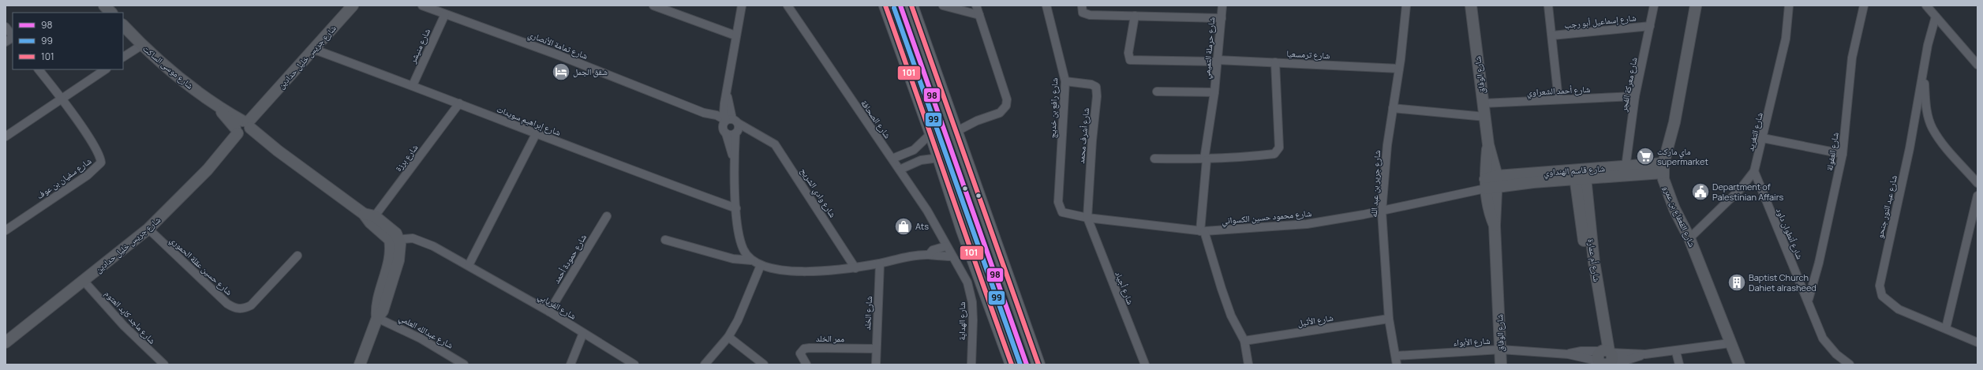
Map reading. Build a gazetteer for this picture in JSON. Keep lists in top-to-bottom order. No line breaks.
{"streets":{"street":["شارع إسماعيل أبو رجب","شارع ثمامة الأنصاري","شارع منيشر","شارع حرملة التميمي","شارع ترمسعيا","شارع جريس خليل حدادين","شارع موسى الساكت","شارع الوفاق","شارع معركة الفجر","شارع أحمد الشعراوي","شارع رافع بن خديج","شارع الصحافة","شارع إبراهيم سويدات","شارع التغريد","شارع أشرف محمد","شارع العفولة","شارع برزة","شارع قاسم الهنداوي","شارع سفيان بن عوف","شارع جرير بن عبد الله","شارع وادي الشريح","شارع عبد النور جنحو","شارع القعقاع بن عمرو","شارع محمود حسين الكسواني","شارع أنطوان داود","شارع حمودة أحمد","شارع أم عمارة","شارع حسين عقلة الحموري","شارع أجياد","شارع الفريابي","شارع الخلد","شارع ماجد كايد العتوم","شارع الأثيل","شارع الهداية","شارع عبدالله العلمي","ممر الخلد","شارع الأبواء"]},"crossings":[["شارع إسماعيل أبو رجب","شارع معركة الفجر"],["شارع ثمامة الأنصاري","شارع منيشر"],["شارع ثمامة الأنصاري","شارع وادي الشريح"],["شارع منيشر","شارع إبراهيم سويدات"],["شارع حرملة التميمي","شارع ترمسعيا"],["شارع حرملة التميمي","شارع محمود حسين الكسواني"],["شارع ترمسعيا","شارع جرير بن عبد الله"],["شارع جريس خليل حدادين","شارع موسى الساكت"],["شارع جريس خليل حدادين","شارع إبراهيم سويدات"],["شارع جريس خليل حدادين","شارع حسين عقلة الحموري"],["شارع جريس خليل حدادين","شارع ماجد كايد العتوم"],["شارع موسى الساكت","شارع برزة"],["شارع موسى الساكت","شارع الفريابي"],["شارع الوفاق","شارع أحمد الشعراوي"],["شارع الوفاق","شارع قاسم الهنداوي"],["شارع الوفاق","شارع محمود حسين الكسواني"],["شارع الوفاق","شارع الأبواء"],["شارع معركة الفجر","شارع أحمد الشعراوي"],["شارع معركة الفجر","شارع قاسم الهنداوي"],["شارع رافع بن خديج","شارع أشرف محمد"],["شارع رافع بن خديج","شارع محمود حسين الكسواني"],["شارع الصحافة","شارع الهداية"],["شارع إبراهيم سويدات","شارع برزة"],["شارع التغريد","شارع القعقاع بن عمرو"],["شارع التغريد","شارع أنطوان داود"],["شارع أشرف محمد","شارع محمود حسين الكسواني"],["شارع أشرف محمد","شارع أجياد"],["شارع العفولة","شارع أنطوان داود"],["شارع قاسم الهنداوي","شارع القعقاع بن عمرو"],["شارع قاسم الهنداوي","شارع محمود حسين الكسواني"],["شارع قاسم الهنداوي","شارع أم عمارة"],["شارع جرير بن عبد الله","شارع محمود حسين الكسواني"],["شارع جرير بن عبد الله","شارع الأثيل"],["شارع جرير بن عبد الله","شارع الأبواء"],["شارع القعقاع بن عمرو","شارع الأبواء"],["شارع محمود حسين الكسواني","شارع أجياد"],["شارع حمودة أحمد","شارع الفريابي"],["شارع أم عمارة","شارع الأبواء"],["شارع الخلد","ممر الخلد"]],"places":{"hotel":["شقق الجمل"],"supermarket":["ماي ماركت supermarket"],"public building":["Department of Palestinian Affairs"],"shop":["Ats"],"building":["Baptist Church Dahiet alrasheed"]},"lines":["transit line 98","transit line 101","transit line 99"],"legend":["98","99","101"]}
